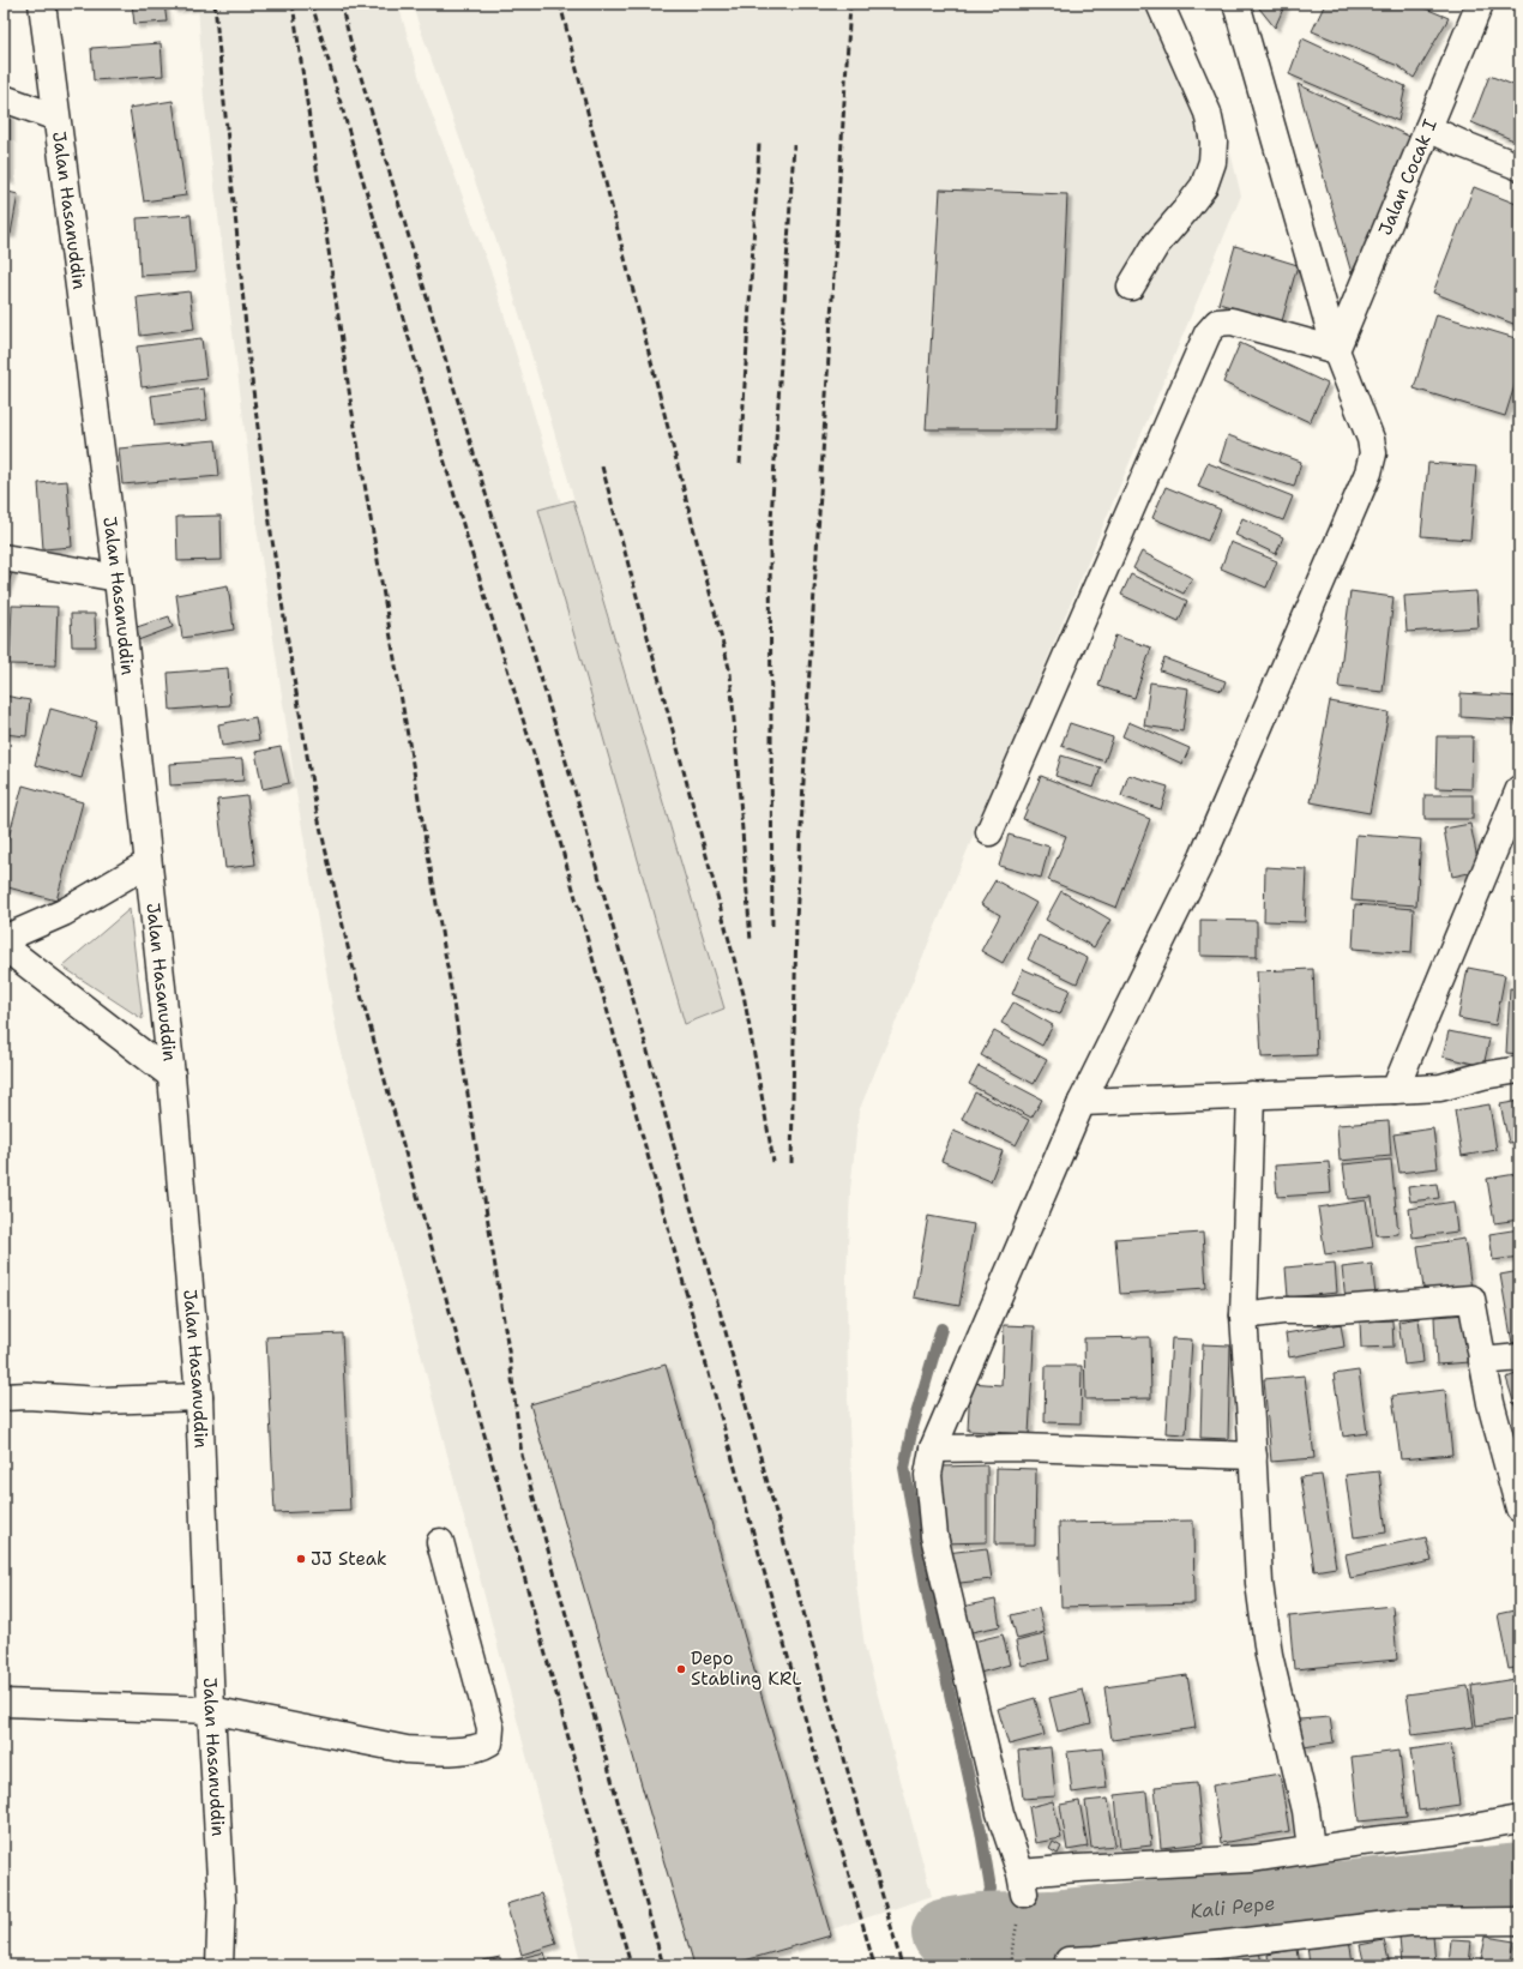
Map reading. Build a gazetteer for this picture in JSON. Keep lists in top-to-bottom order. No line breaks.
{"streets":{"street":["Jalan Cocak I","Jalan Hasanuddin"]},"water":["Kali Pepe"],"places":["JJ Steak","Depo Stabling KRL"]}
